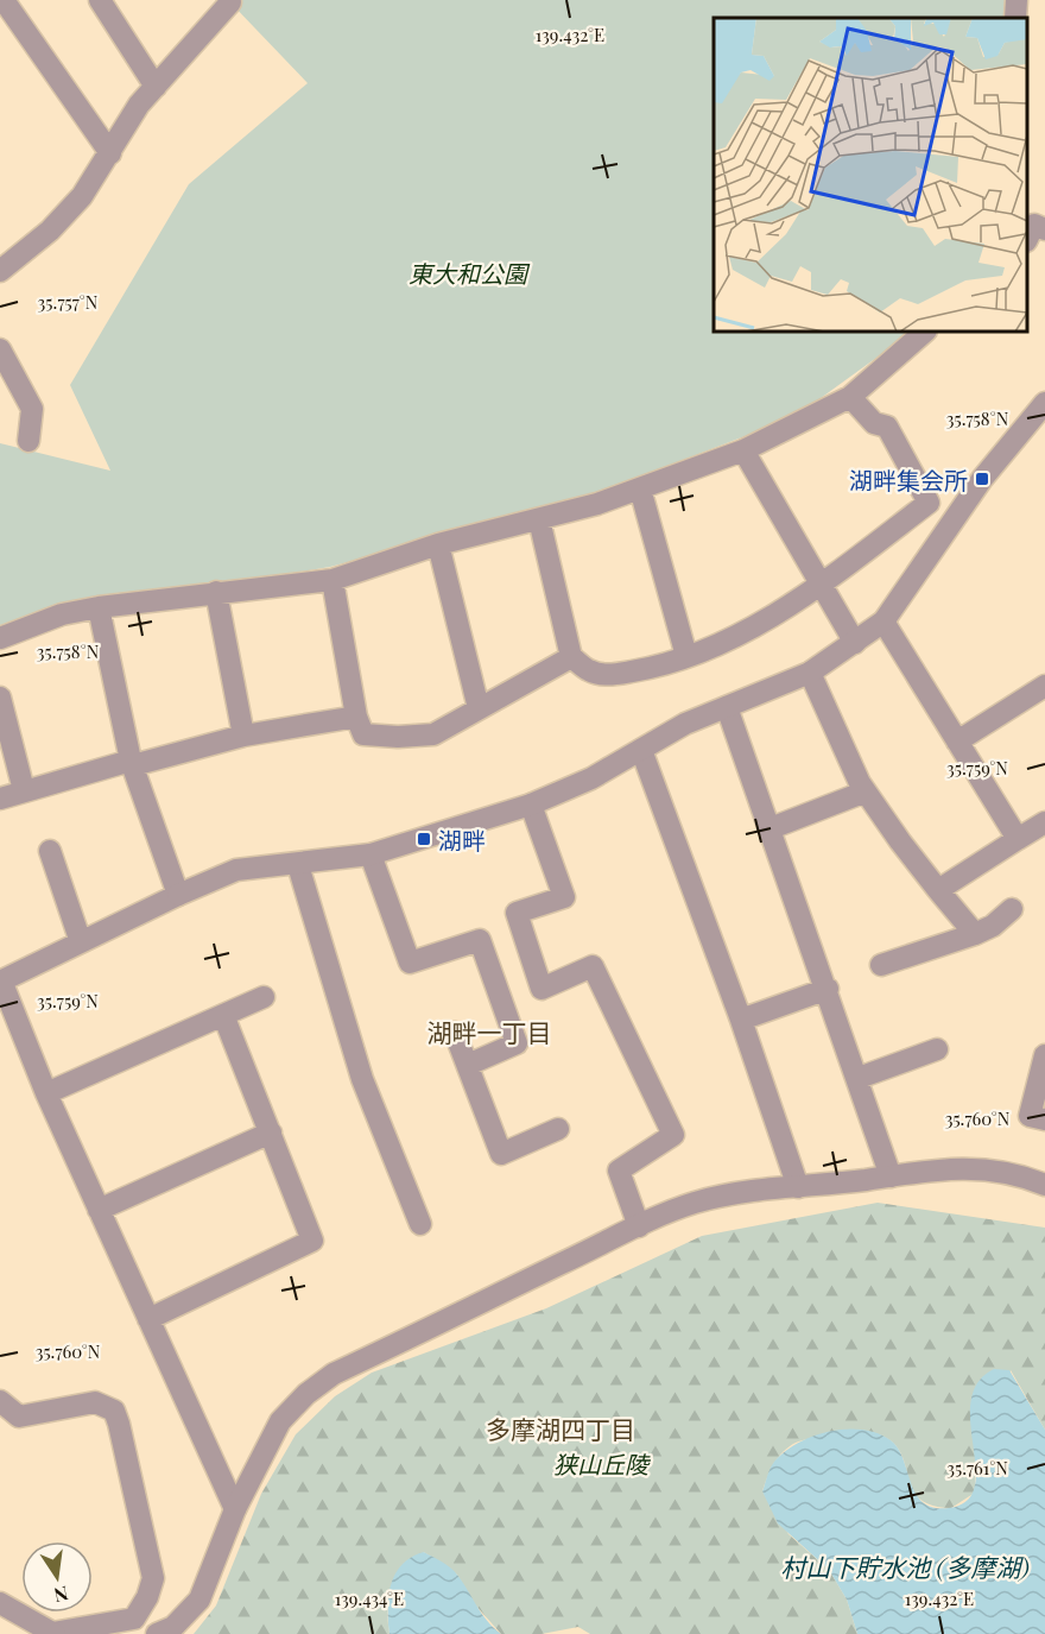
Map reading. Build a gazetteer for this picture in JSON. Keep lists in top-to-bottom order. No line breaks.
{"districts":["湖畔一丁目","多摩湖四丁目"],"water":["村山下貯水池 (多摩湖)"],"parks":["東大和公園","狭山丘陵"],"places":{"transit":["湖畔集会所","湖畔"]},"north":"bottom","coordinates":["139.432°E","35.757°N","35.758°N","35.759°N","35.760°N","35.761°N","139.434°E"]}
